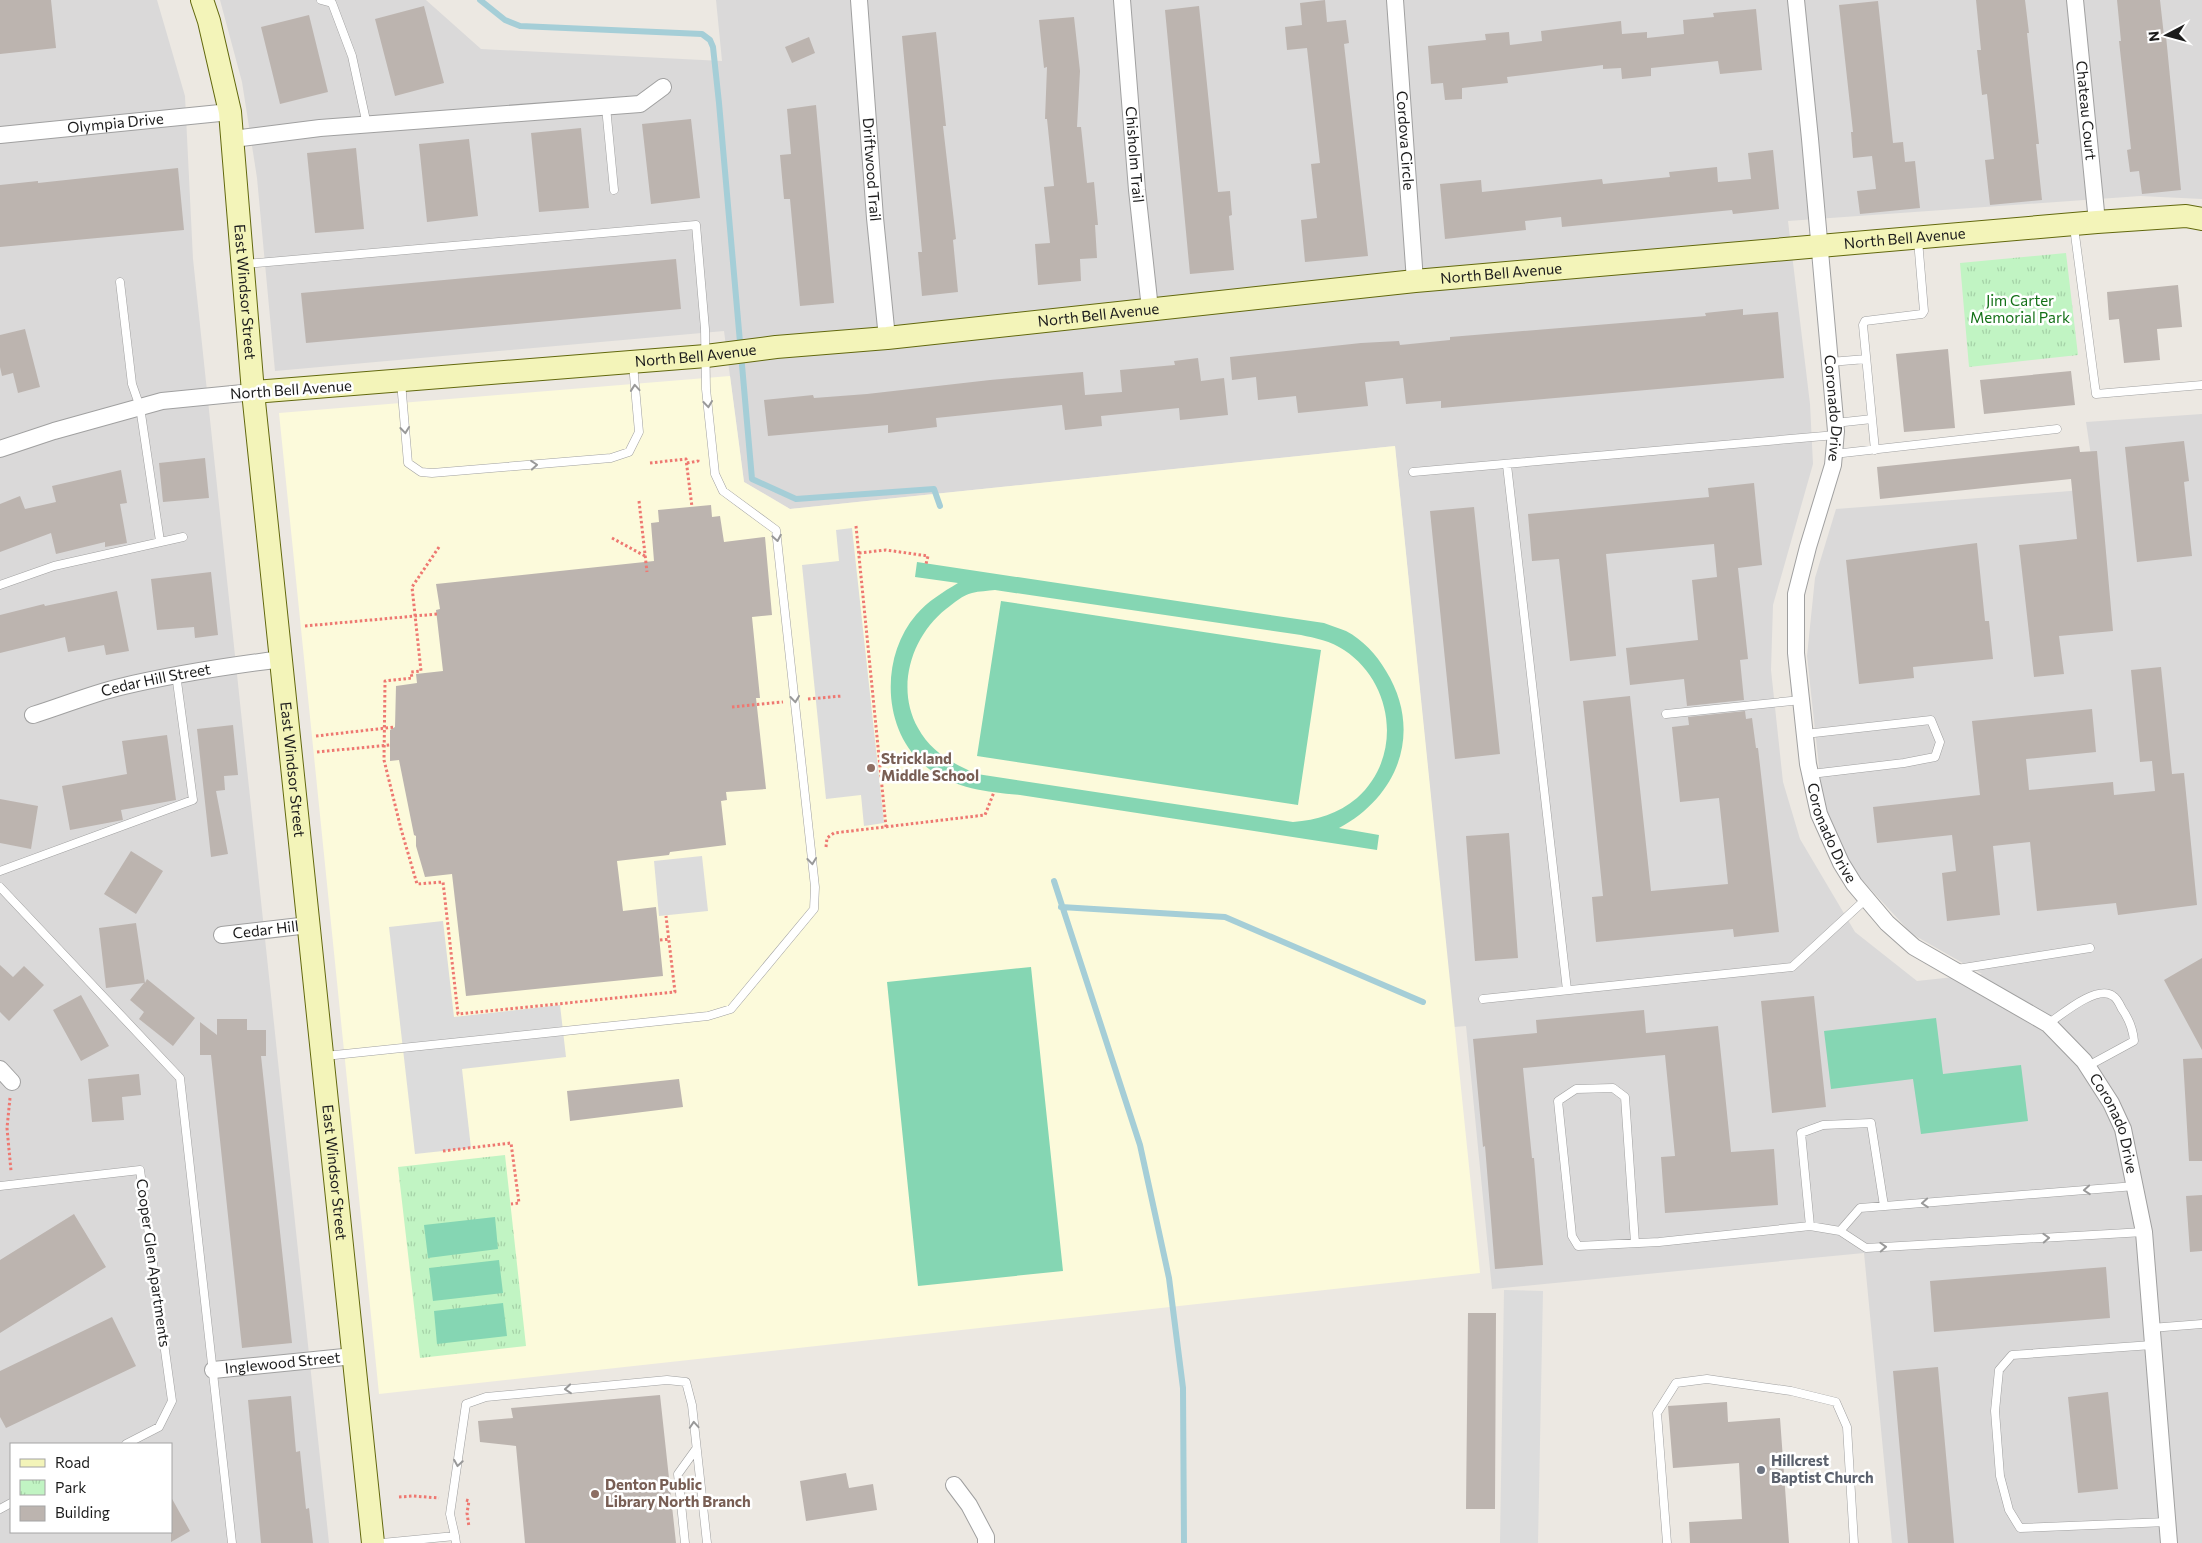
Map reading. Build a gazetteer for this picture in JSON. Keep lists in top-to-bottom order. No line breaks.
{"streets":{"street":["Chateau Court","Olympia Drive","Cordova Circle","Chisholm Trail","Driftwood Trail","North Bell Avenue","East Windsor Street","Coronado Drive","Cedar Hill Street","Cedar Hill","Inglewood Street"],"lane":["Cooper Glen Apartments"]},"crossings":[["Chateau Court","North Bell Avenue"],["Olympia Drive","East Windsor Street"],["Cordova Circle","North Bell Avenue"],["Chisholm Trail","North Bell Avenue"],["Driftwood Trail","North Bell Avenue"],["North Bell Avenue","East Windsor Street"],["North Bell Avenue","Coronado Drive"],["East Windsor Street","Cedar Hill Street"],["East Windsor Street","Cedar Hill"],["East Windsor Street","Inglewood Street"]],"parks":["Jim Carter Memorial Park"],"places":["Strickland Middle School","Hillcrest Baptist Church","Denton Public Library North Branch"],"legend":["Road","Park","Building"],"north":"left"}
